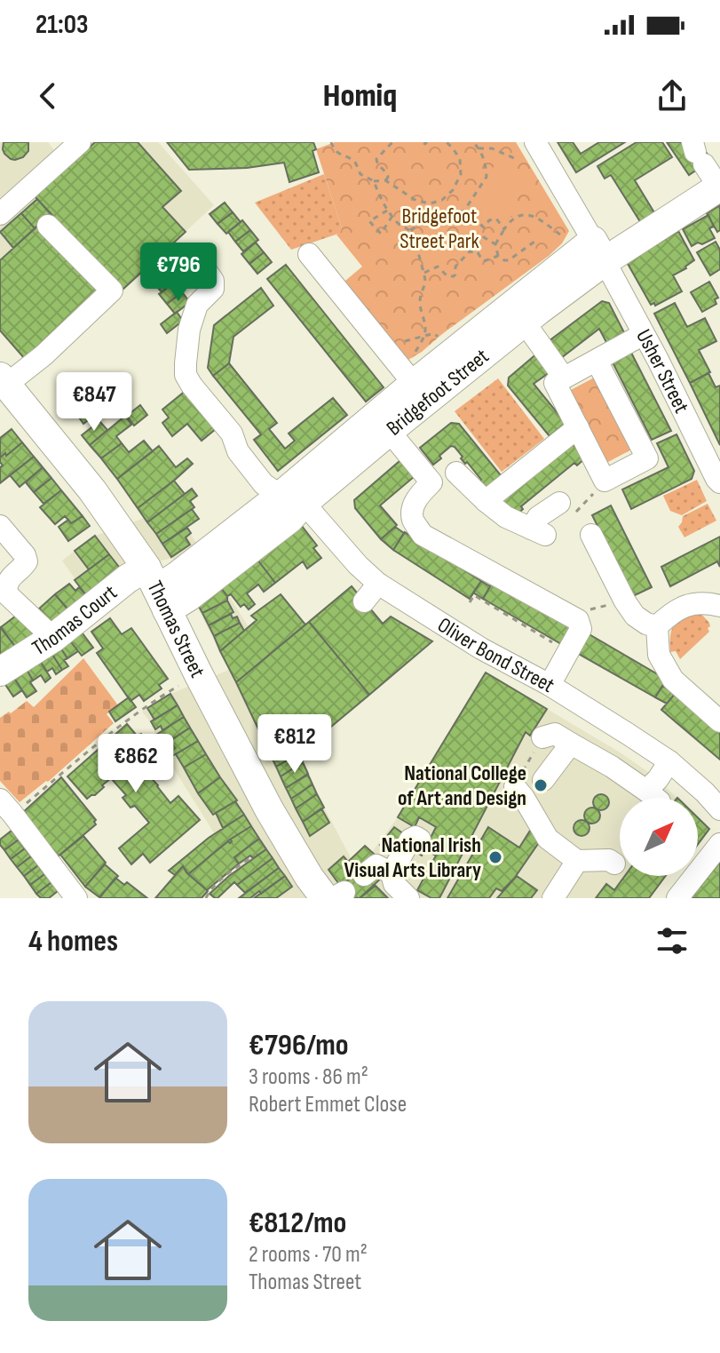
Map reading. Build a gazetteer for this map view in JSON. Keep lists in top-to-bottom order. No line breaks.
{"streets":{"main road":["Bridgefoot Street","Thomas Court","Thomas Street"],"street":["Usher Street","Oliver Bond Street"]},"crossings":[["Usher Street","Bridgefoot Street"],["Bridgefoot Street","Thomas Court"],["Bridgefoot Street","Thomas Street"],["Bridgefoot Street","Oliver Bond Street"],["Thomas Court","Thomas Street"]],"parks":["Bridgefoot Street Park"],"places":["National College of Art and Design","National Irish Visual Arts Library"],"north":"top right","page":{"status":"21:03","header":"Homiq","price":["€796","€847","€812","€862"],"heading":"4 homes","list":[{"name":"€796/mo","note":"3 rooms · 86 m² · Robert Emmet Close"},{"name":"€812/mo","note":"2 rooms · 70 m² · Thomas Street"}]}}
